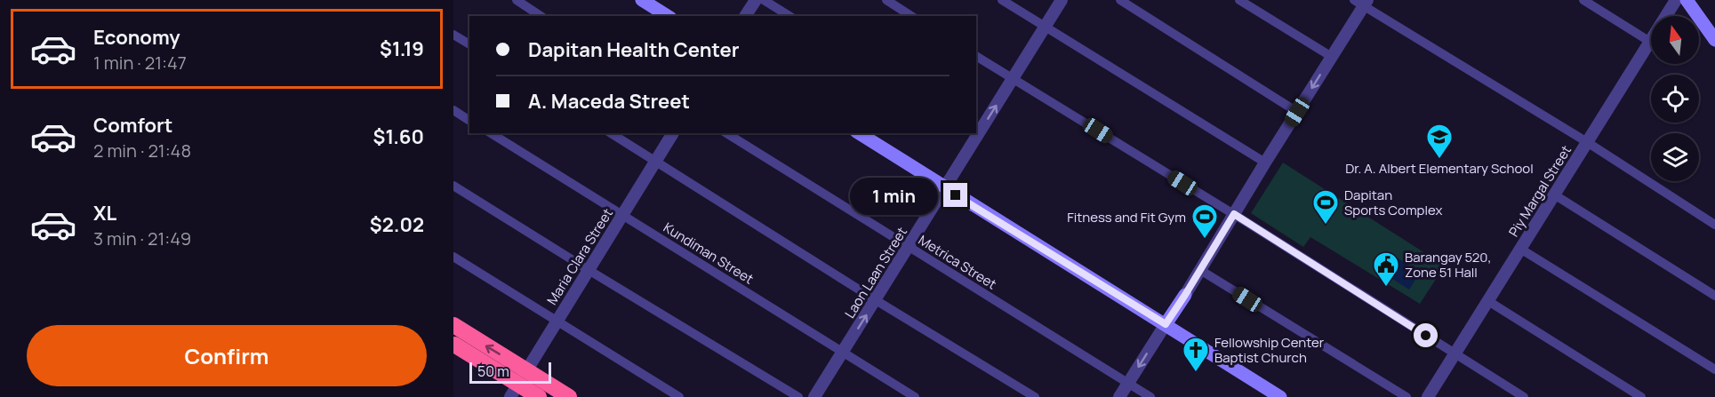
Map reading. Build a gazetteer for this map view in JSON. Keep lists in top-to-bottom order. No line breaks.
{"streets":{"street":["Piy Margal Street","Kundiman Street","Maria Clara Street","Metrica Street","Laon Laan Street"]},"crossings":[["Kundiman Street","Maria Clara Street"],["Kundiman Street","Laon Laan Street"],["Metrica Street","Laon Laan Street"]],"places":{"school or university":["Dr. A. Albert Elementary School"],"sports":["Dapitan Sports Complex","Fitness and Fit Gym"],"public building":["Barangay 520, Zone 51 Hall"],"church":["Fellowship Center Baptist Church"]},"scale_bar":"50 m","north":"top","page":{"list":[{"name":"Economy","note":"1 min · 21:47","value":"$1.19"},{"name":"Comfort","note":"2 min · 21:48","value":"$1.60"},{"name":"XL","note":"3 min · 21:49","value":"$2.02"}],"banner":["Dapitan Health Center","A. Maceda Street"],"bubble":"1 min","buttons":"Confirm","scale":"50 m"}}
